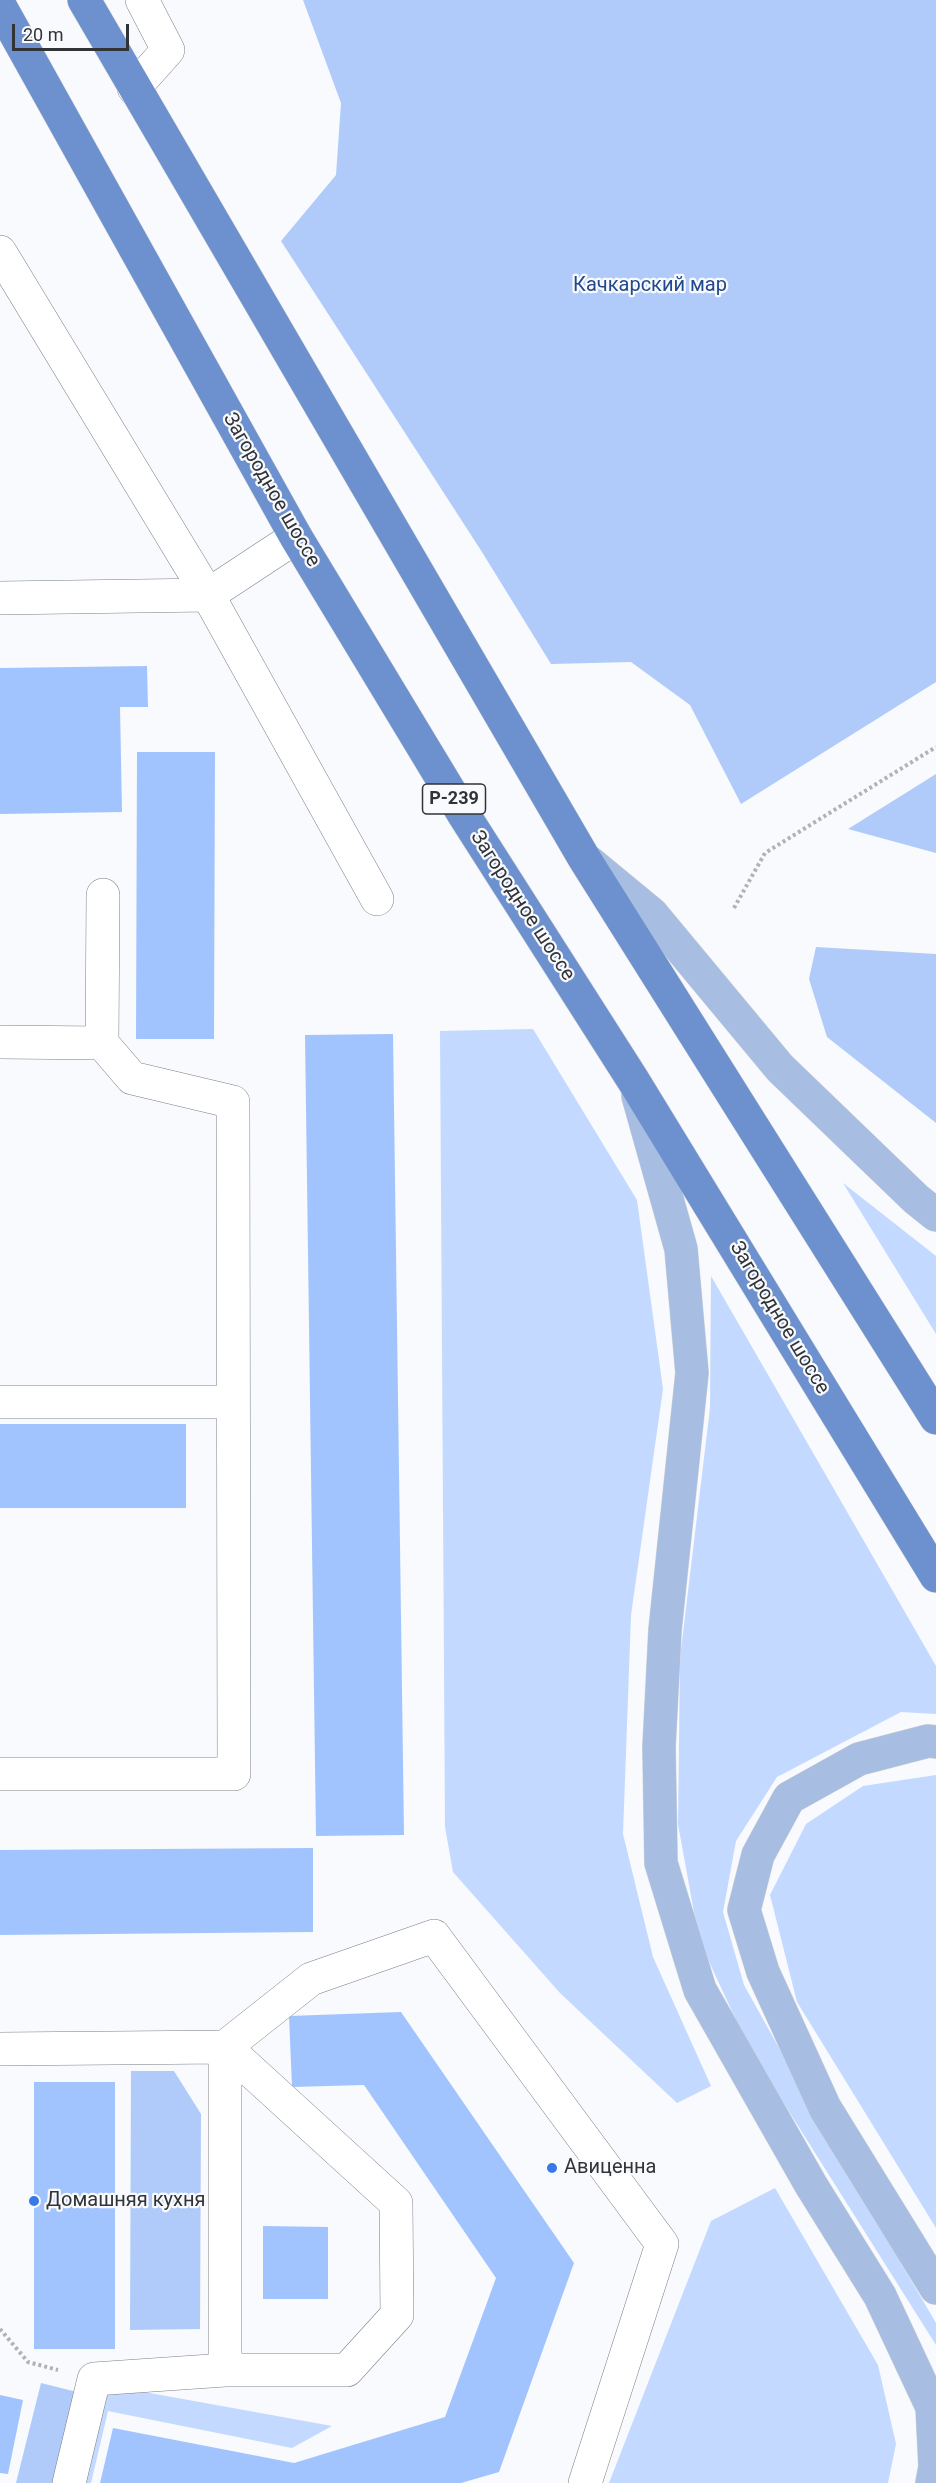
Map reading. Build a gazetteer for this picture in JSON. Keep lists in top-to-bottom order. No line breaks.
{"streets":{"highway":["Загородное шоссе","Р-239"]},"parks":["Качкарский мар"],"places":["Авиценна","Домашняя кухня"],"scale_bar":"20 m"}
